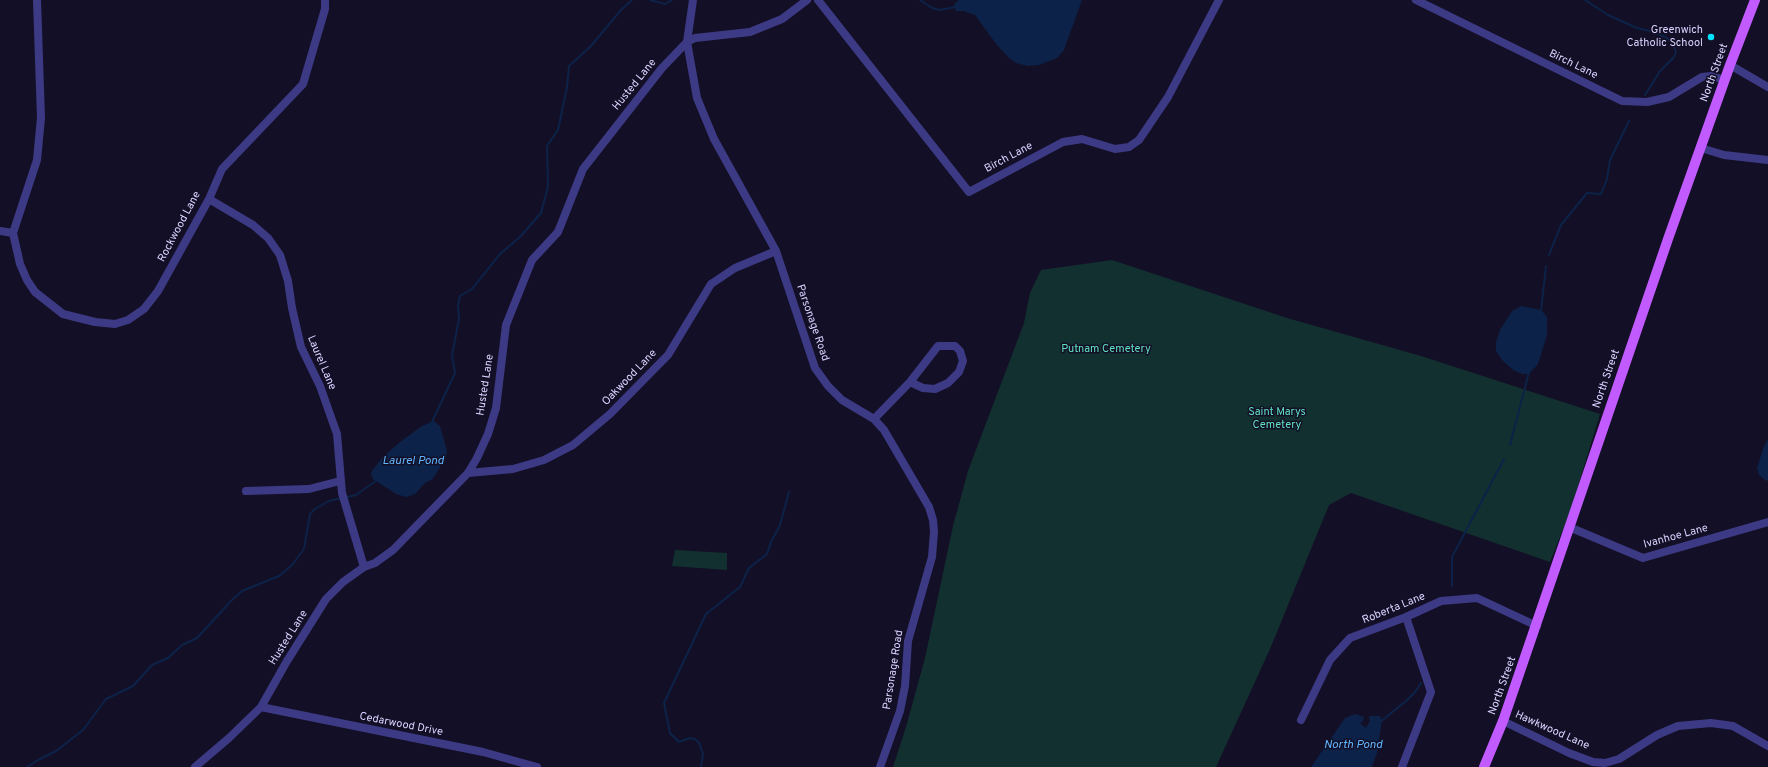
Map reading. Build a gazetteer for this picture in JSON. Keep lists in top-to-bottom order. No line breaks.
{"streets":{"main road":["North Street"],"street":["Birch Lane","Husted Lane","Rockwood Lane","Parsonage Road","Laurel Lane","Oakwood Lane","Ivanhoe Lane","Roberta Lane","Cedarwood Drive","Hawkwood Lane"]},"crossings":[["Birch Lane","North Street"],["North Street","Ivanhoe Lane"],["North Street","Roberta Lane"],["North Street","Hawkwood Lane"],["Husted Lane","Parsonage Road"],["Husted Lane","Laurel Lane"],["Husted Lane","Oakwood Lane"],["Husted Lane","Cedarwood Drive"],["Rockwood Lane","Laurel Lane"],["Parsonage Road","Oakwood Lane"]],"water":["Laurel Pond","North Pond"],"parks":["Putnam Cemetery","Saint Marys Cemetery"],"places":["Greenwich Catholic School"]}
